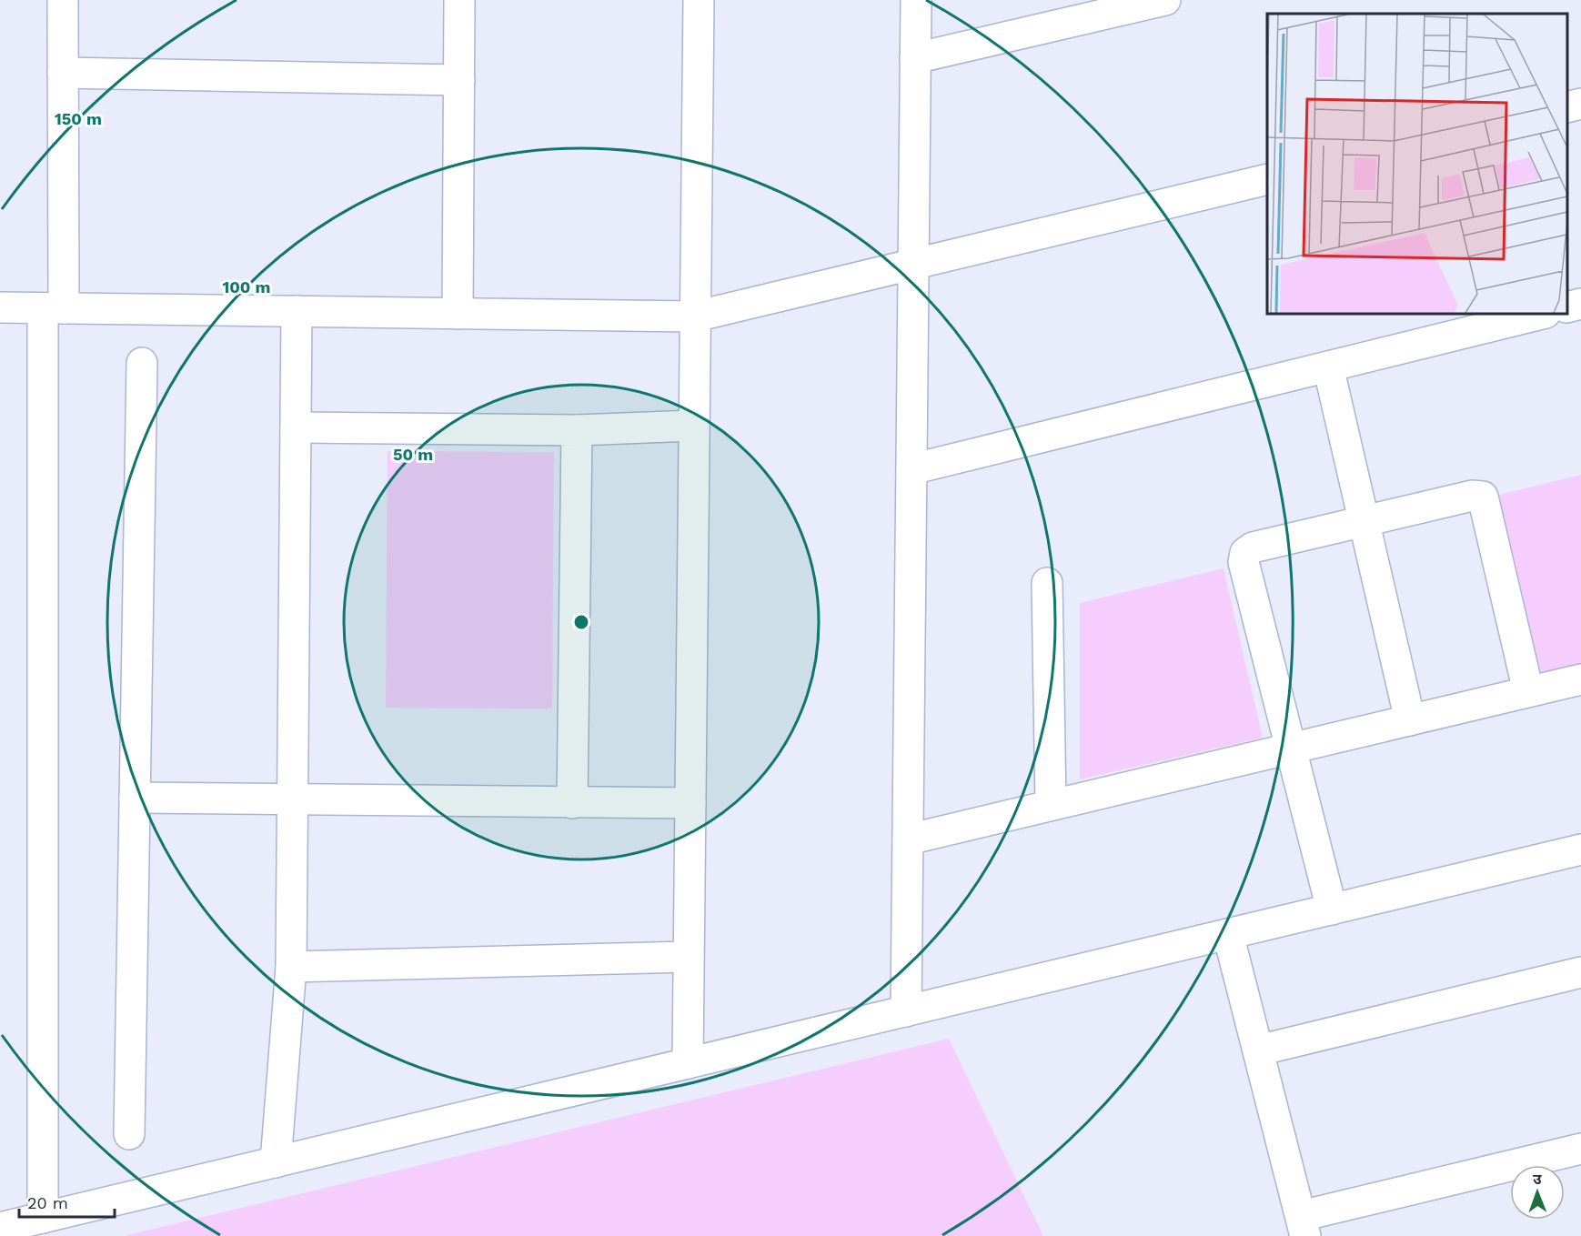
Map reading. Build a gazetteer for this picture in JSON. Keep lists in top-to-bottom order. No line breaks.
{"scale_bar":"20 m","north":"top","rings":["150 m","100 m","50 m"]}
